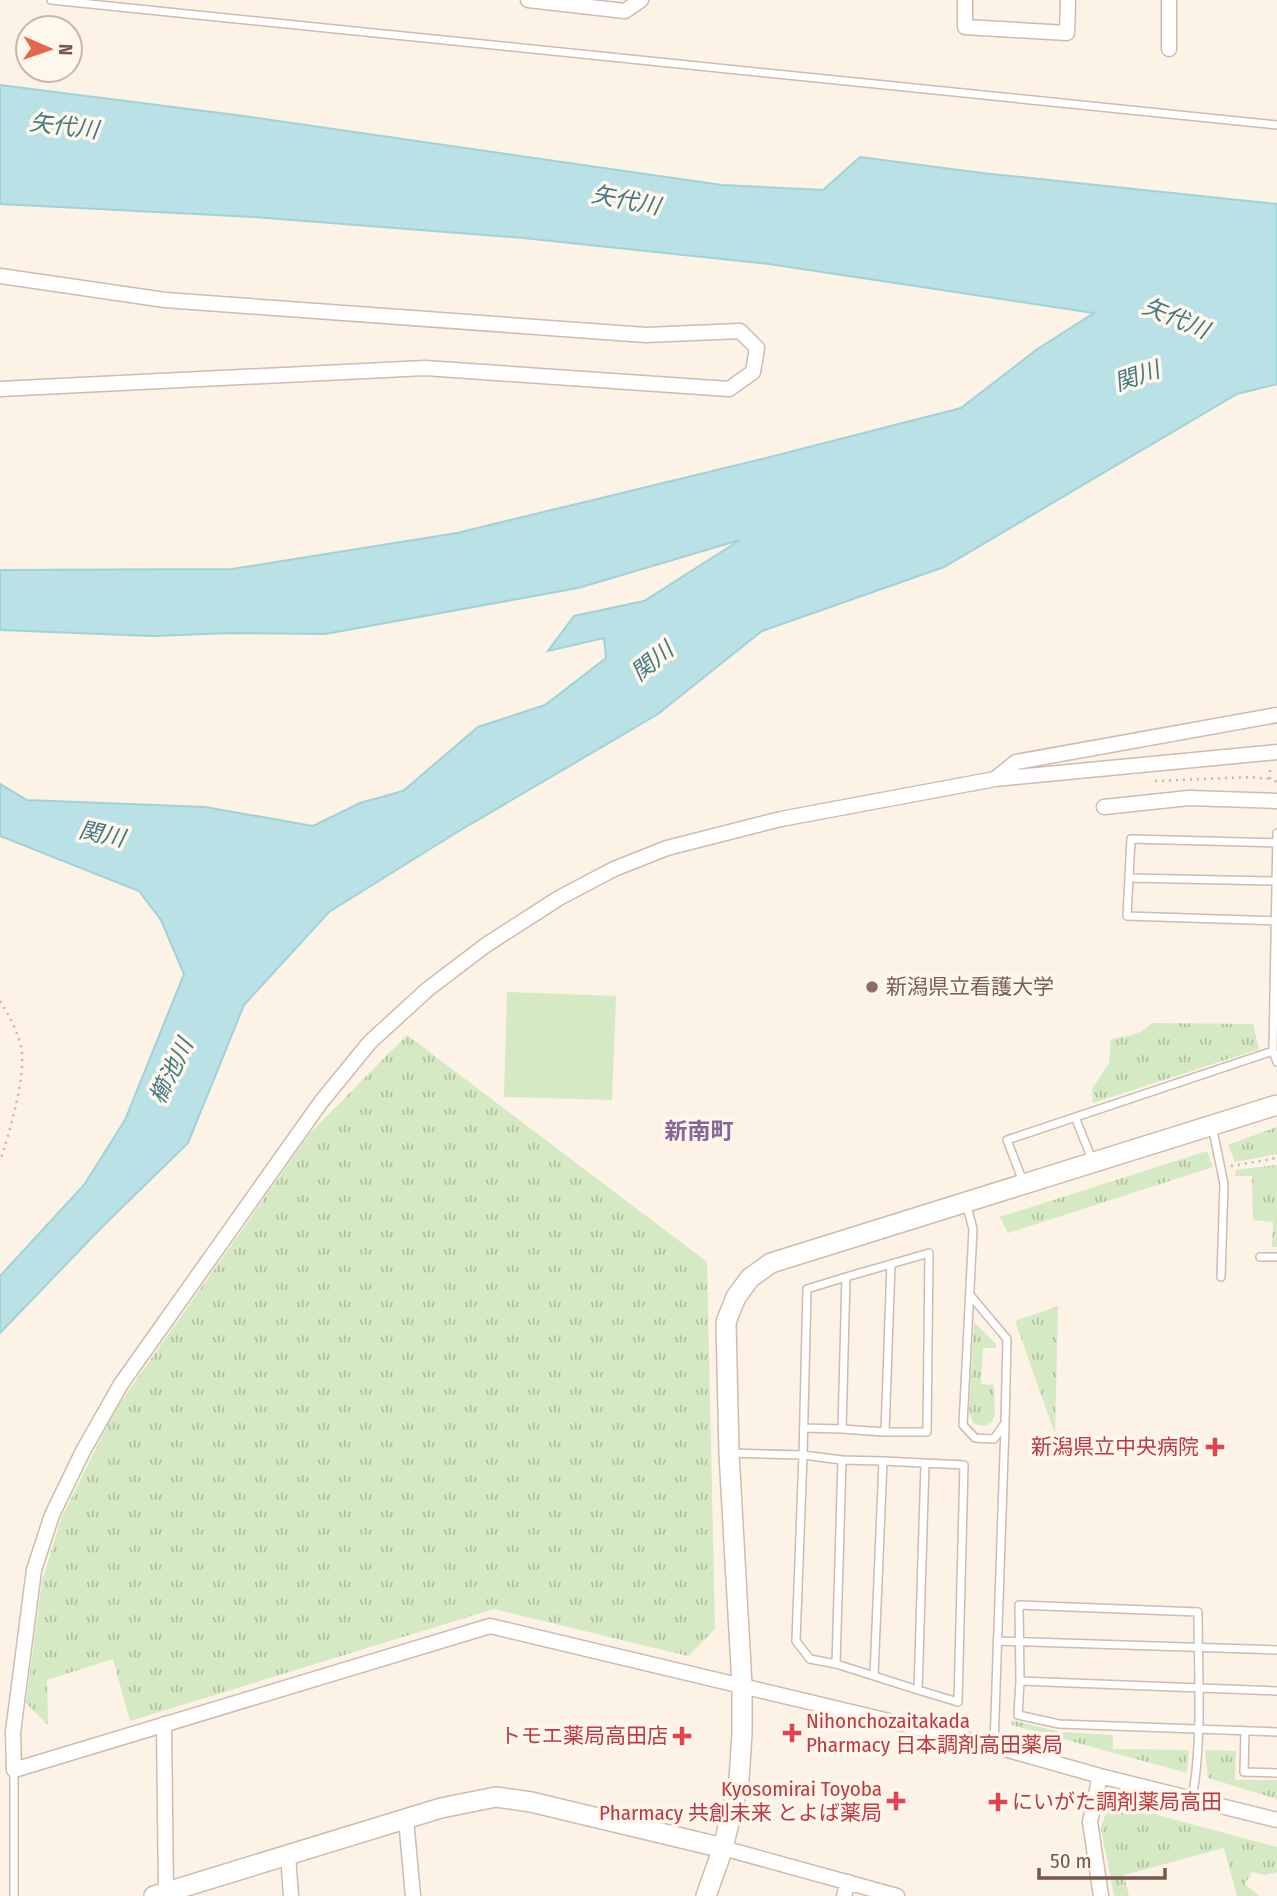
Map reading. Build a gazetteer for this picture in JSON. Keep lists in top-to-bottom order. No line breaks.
{"districts":["新南町"],"water":["矢代川","関川","櫛池川"],"places":{"other":["新潟県立看護大学"],"health":["新潟県立中央病院","Nihonchozaitakada Pharmacy 日本調剤高田薬局","トモエ薬局高田店","Kyosomirai Toyoba Pharmacy 共創未来 とよば薬局","にいがた調剤薬局高田"]},"scale_bar":"50 m","north":"right"}
